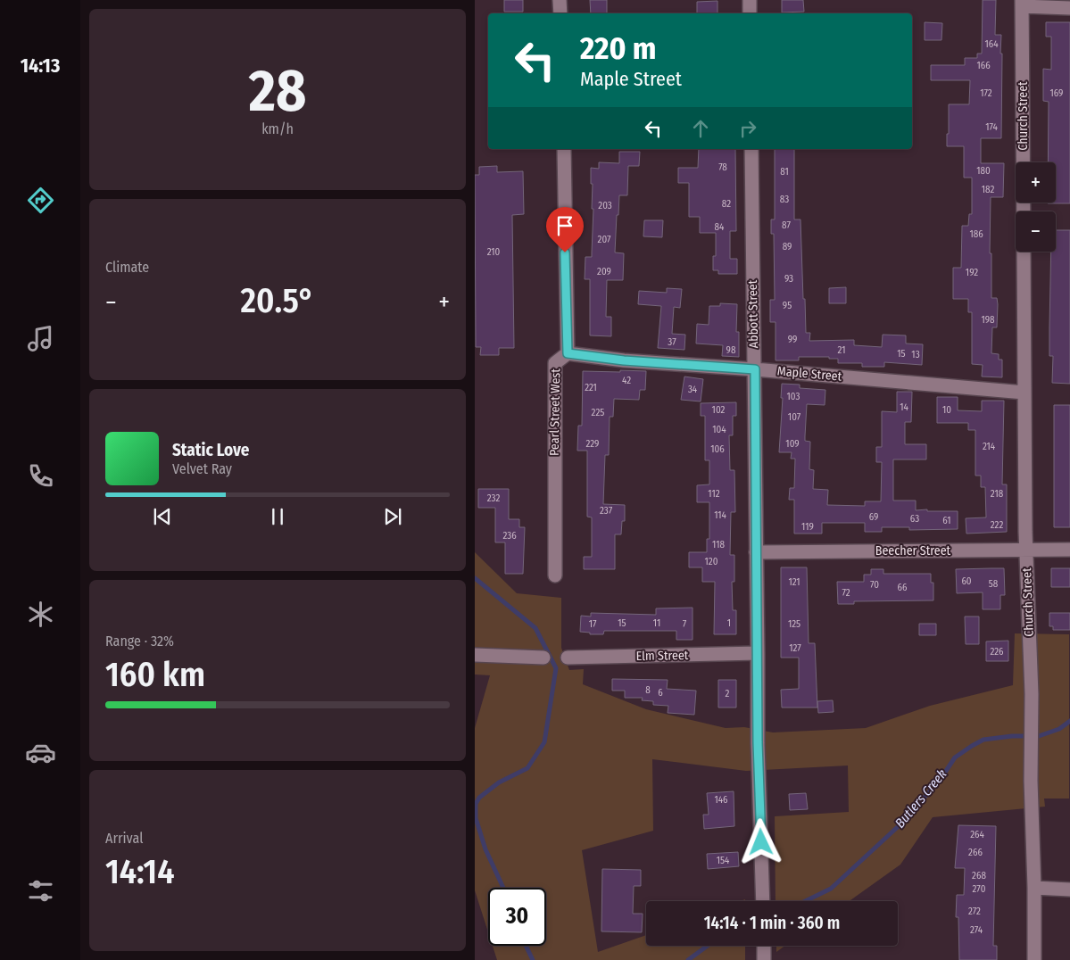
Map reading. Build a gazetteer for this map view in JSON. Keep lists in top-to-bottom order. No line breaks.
{"streets":{"street":["Church Street","Abbott Street","Maple Street","Pearl Street West","Beecher Street","Elm Street"]},"crossings":[["Church Street","Maple Street"],["Church Street","Beecher Street"],["Abbott Street","Maple Street"],["Abbott Street","Beecher Street"],["Abbott Street","Elm Street"],["Maple Street","Pearl Street West"]],"water":["Butlers Creek"],"house_numbers":["164","166","172","169","174","78","180","81","182","83","82","203","87","84","186","207","89","210","209","192","93","95","198","99","37","98","21","15","13","42","221","34","103","14","102","10","225","107","104","229","109","214","106","112","218","232","237","114","69","63","61","222","119","236","118","120","60","121","58","70","66","72","15","11","1","17","7","125","127","226","8","6","2","146","264","266","154","268","270","272","274"],"page":{"tabs":"14:13","tile":[["28","km/h"],"Climate",["Range · 32%","160 km"],["Arrival","14:14"]],"turn":["220 m","Maple Street"],"map_buttons":["+","−"],"heat":["−","20.5°","+"],"song":["Static Love","Velvet Ray"],"limit":"30","trip":"14:14 · 1 min · 360 m"}}
